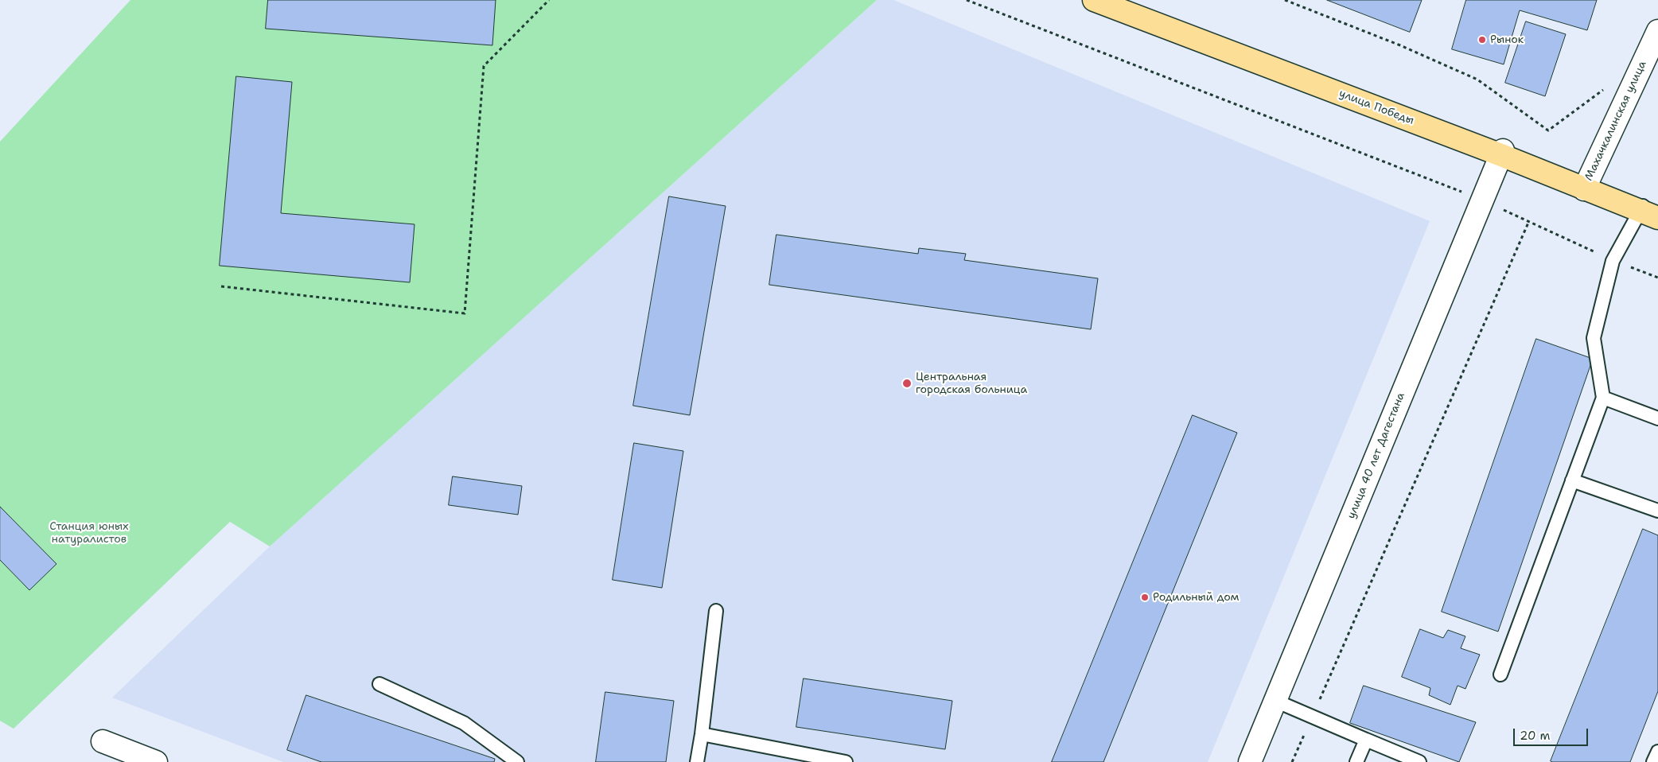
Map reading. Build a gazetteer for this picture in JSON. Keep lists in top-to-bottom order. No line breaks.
{"streets":{"main road":["улица Победы"],"street":["Махачкалинская улица","улица 40 лет Дагестана"]},"crossings":[["улица Победы","Махачкалинская улица"],["улица Победы","улица 40 лет Дагестана"]],"parks":["Станция юных натуралистов"],"places":["Рынок","Центральная городская больница","Родильный дом"],"scale_bar":"20 m"}
